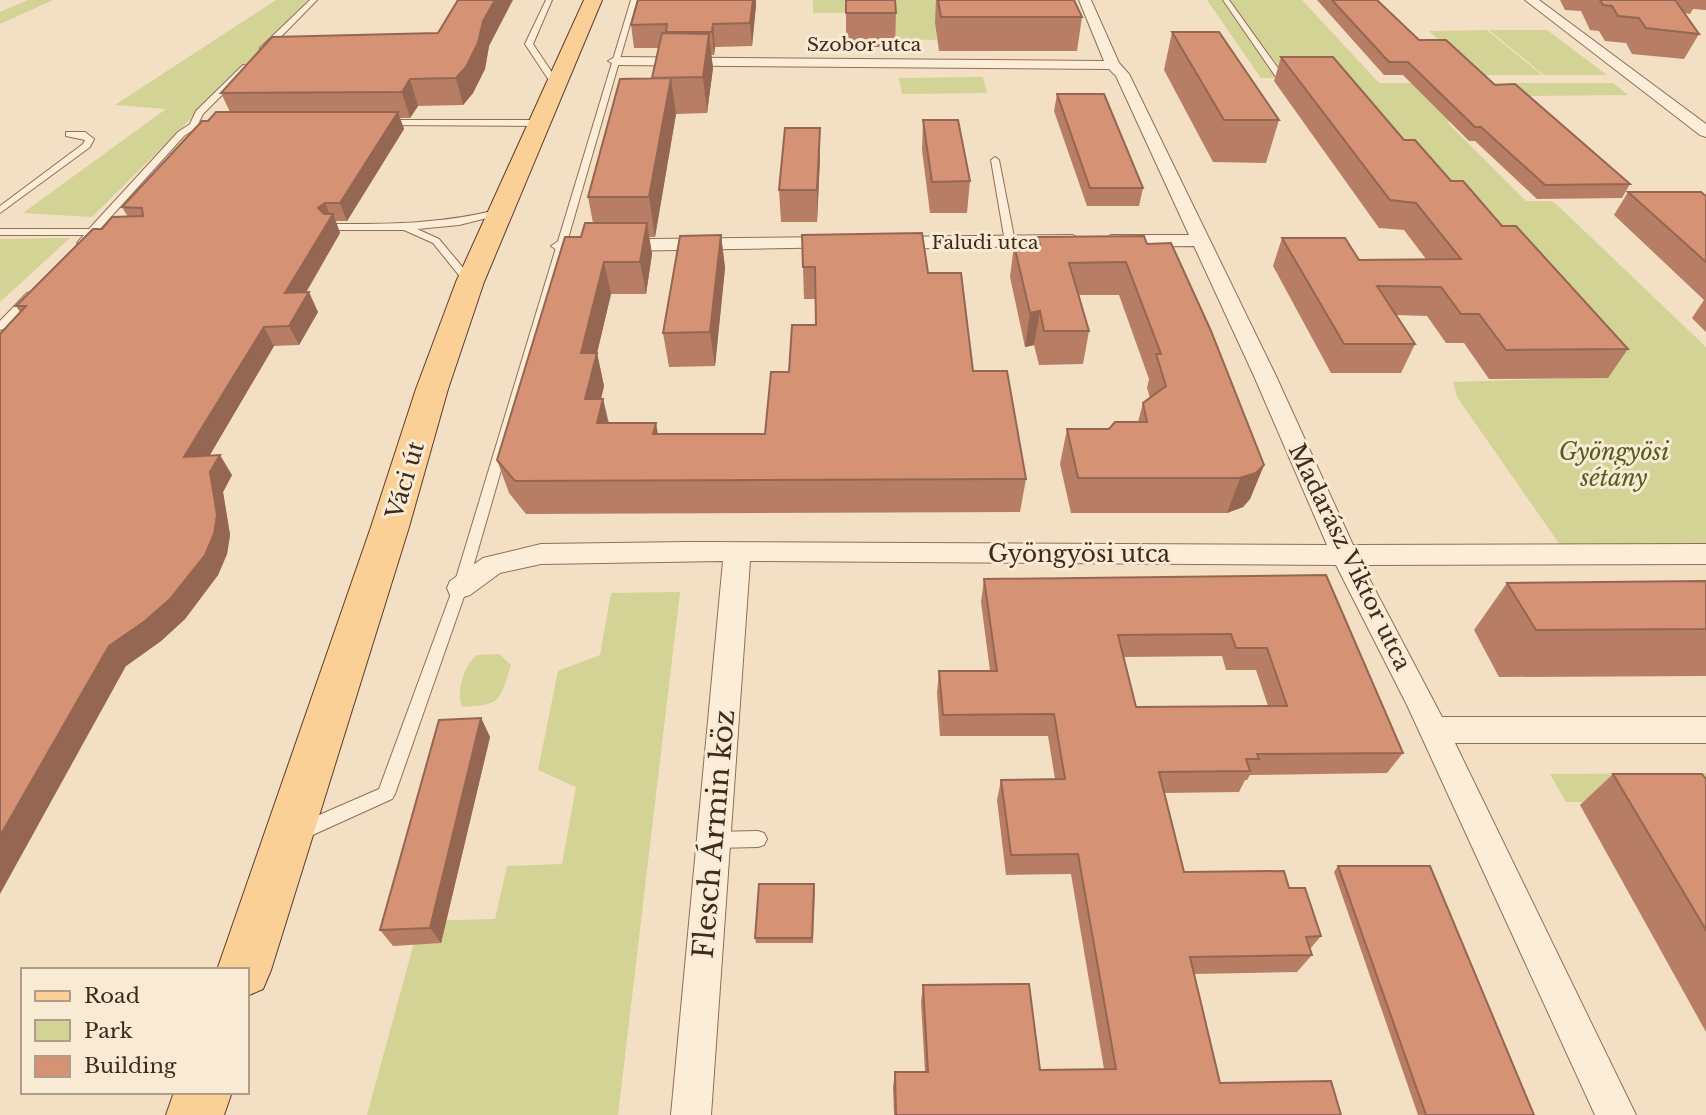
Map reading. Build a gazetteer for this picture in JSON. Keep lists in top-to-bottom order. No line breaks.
{"streets":{"main road":["Váci út"],"street":["Szobor utca","Faludi utca","Gyöngyösi utca","Madarász Viktor utca","Flesch Ármin köz"]},"crossings":[["Szobor utca","Madarász Viktor utca"],["Faludi utca","Madarász Viktor utca"],["Gyöngyösi utca","Madarász Viktor utca"],["Gyöngyösi utca","Flesch Ármin köz"]],"parks":["Gyöngyösi sétány"],"legend":["Road","Park","Building"]}
